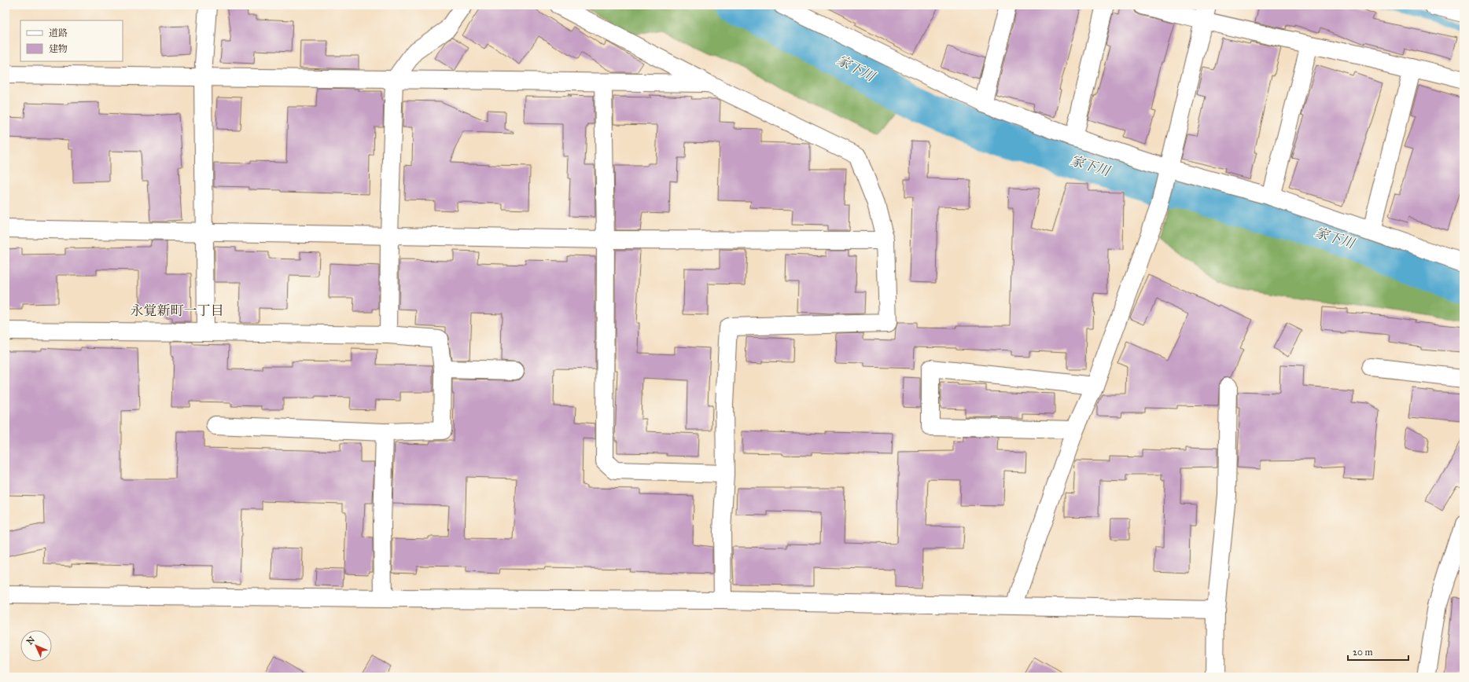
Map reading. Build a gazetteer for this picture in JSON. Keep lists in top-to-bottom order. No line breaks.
{"districts":["永覚新町一丁目"],"water":["家下川"],"legend":["道路","建物"],"scale_bar":"20 m","north":"top left"}
